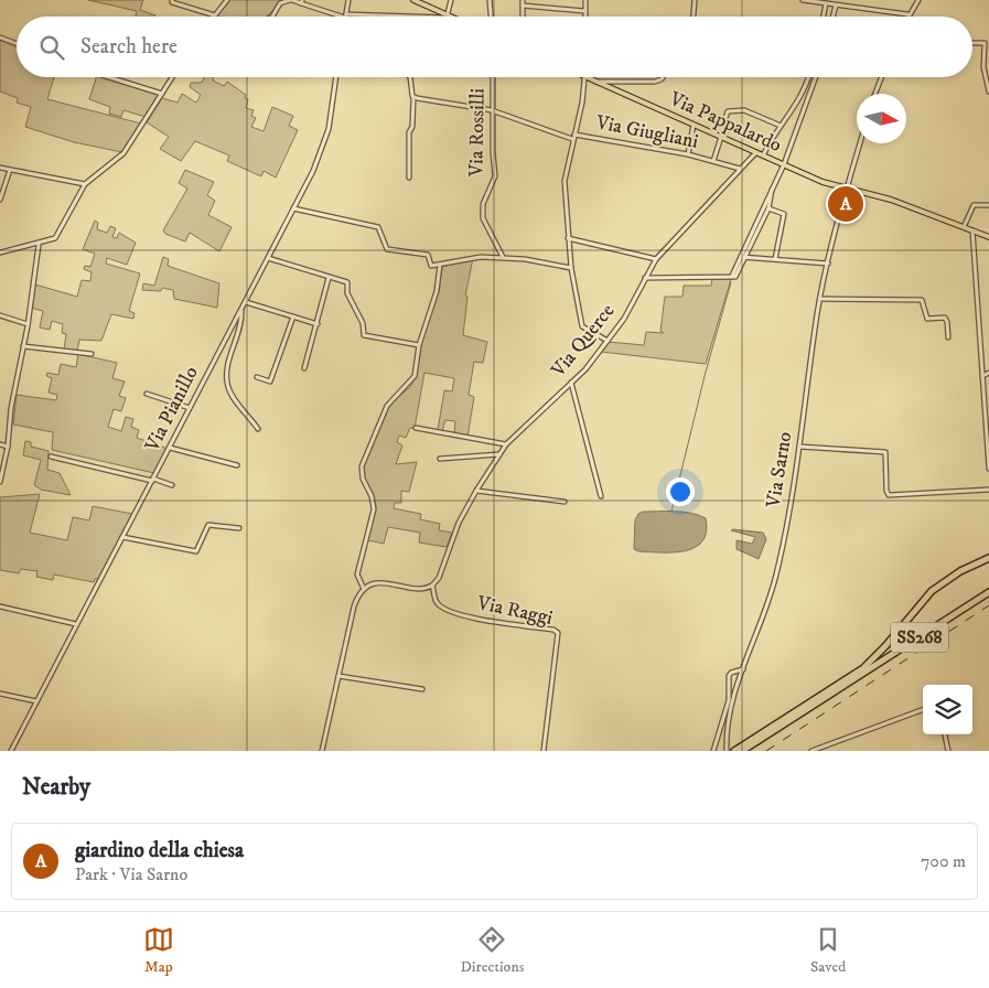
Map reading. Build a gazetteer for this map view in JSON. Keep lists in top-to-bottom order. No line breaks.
{"streets":{"highway":["SS268"],"main road":["Via Pappalardo"],"street":["Via Rossilli","Via Giugliani","Via Querce","Via Pianillo","Via Sarno","Via Raggi"]},"crossings":[["Via Pappalardo","Via Giugliani"],["Via Pappalardo","Via Querce"],["Via Pappalardo","Via Sarno"],["Via Rossilli","Via Giugliani"],["Via Giugliani","Via Querce"],["Via Querce","Via Raggi"]],"north":"right","page":{"search":"Search here","pins":"A","heading":"Nearby","list":[{"mark":"A","name":"giardino della chiesa","note":"Park · Via Sarno","value":"700 m"}],"nav":["Map","Directions","Saved"]}}
